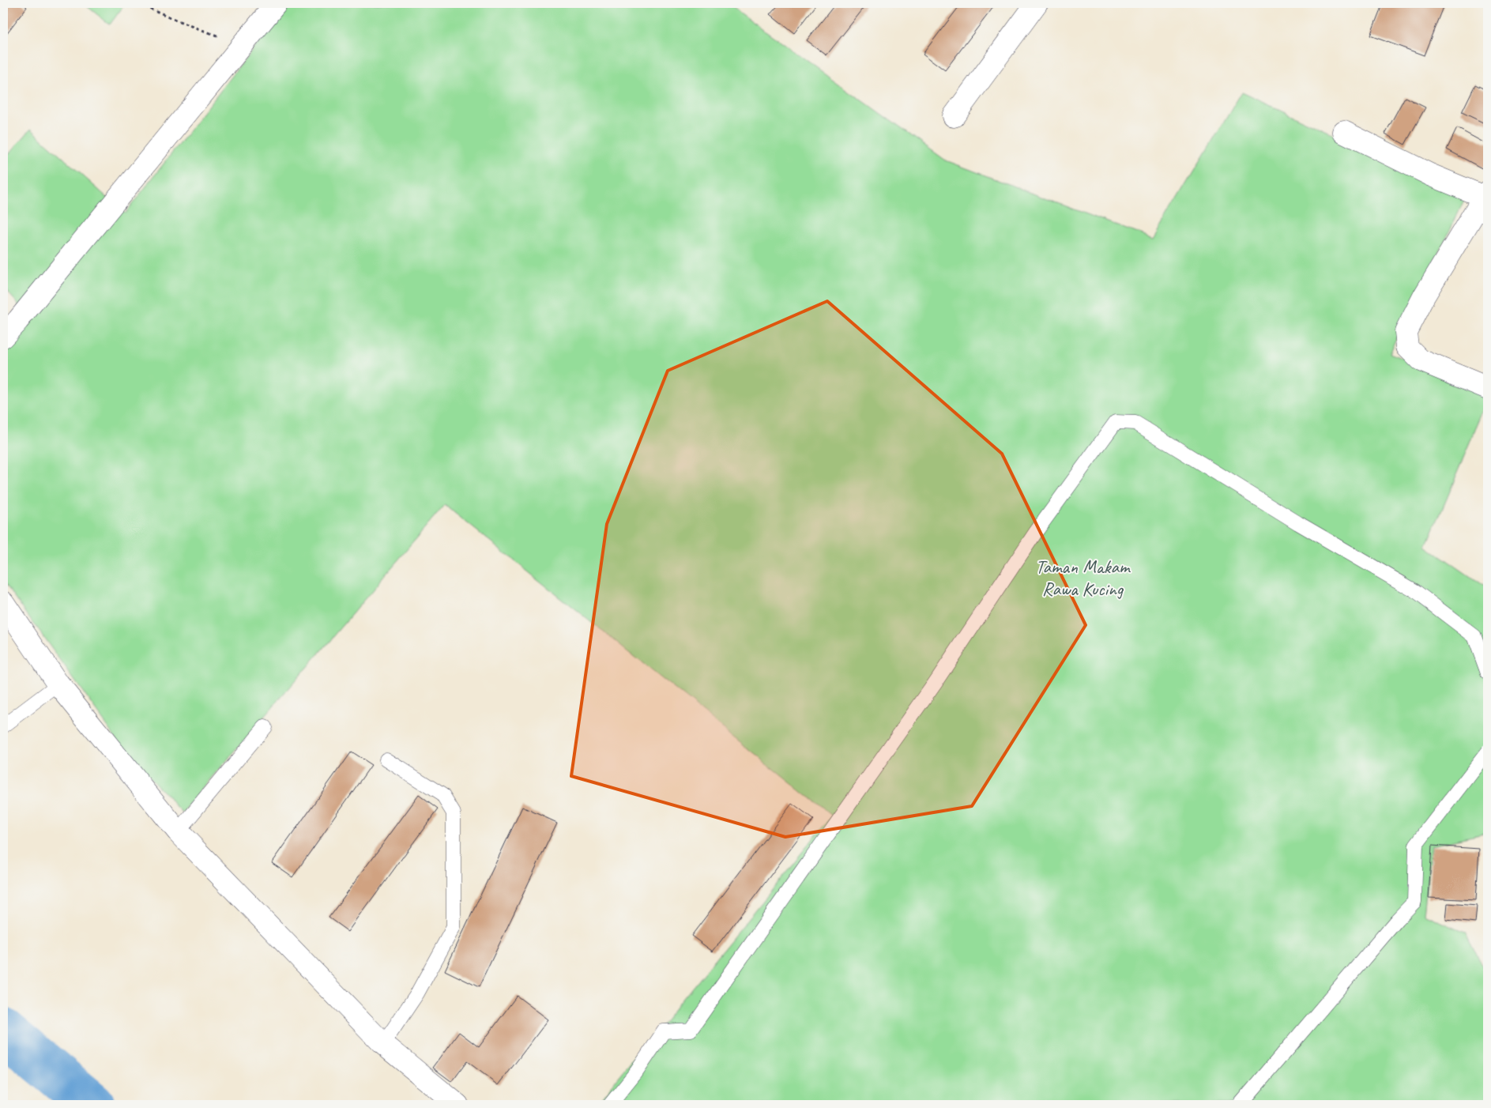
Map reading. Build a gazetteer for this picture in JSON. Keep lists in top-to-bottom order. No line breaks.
{"parks":["Taman Makam Rawa Kucing"]}
